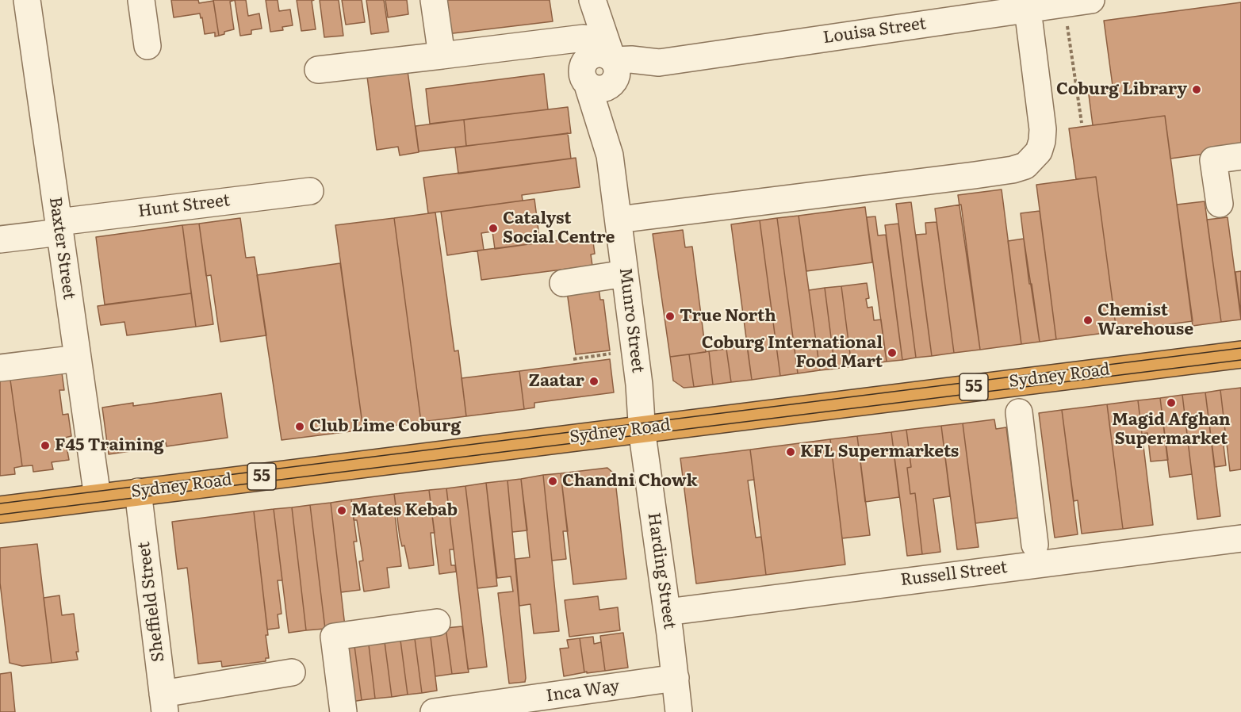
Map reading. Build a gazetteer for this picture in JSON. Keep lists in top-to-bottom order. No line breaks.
{"streets":{"highway":["Sydney Road","55"],"street":["Louisa Street","Hunt Street","Baxter Street","Munro Street","Harding Street","Russell Street","Sheffield Street","Inca Way"]},"crossings":[["Louisa Street","Munro Street"],["Hunt Street","Baxter Street"],["Baxter Street","Sydney Road"],["Munro Street","Sydney Road"],["Munro Street","Harding Street"],["Sydney Road","Harding Street"],["Sydney Road","Sheffield Street"],["Harding Street","Russell Street"],["Harding Street","Inca Way"]],"places":["Coburg Library","Catalyst Social Centre","True North","Chemist Warehouse","Coburg International Food Mart","Zaatar","Magid Afghan Supermarket","Club Lime Coburg","F45 Training","KFL Supermarkets","Chandni Chowk","Mates Kebab"]}
